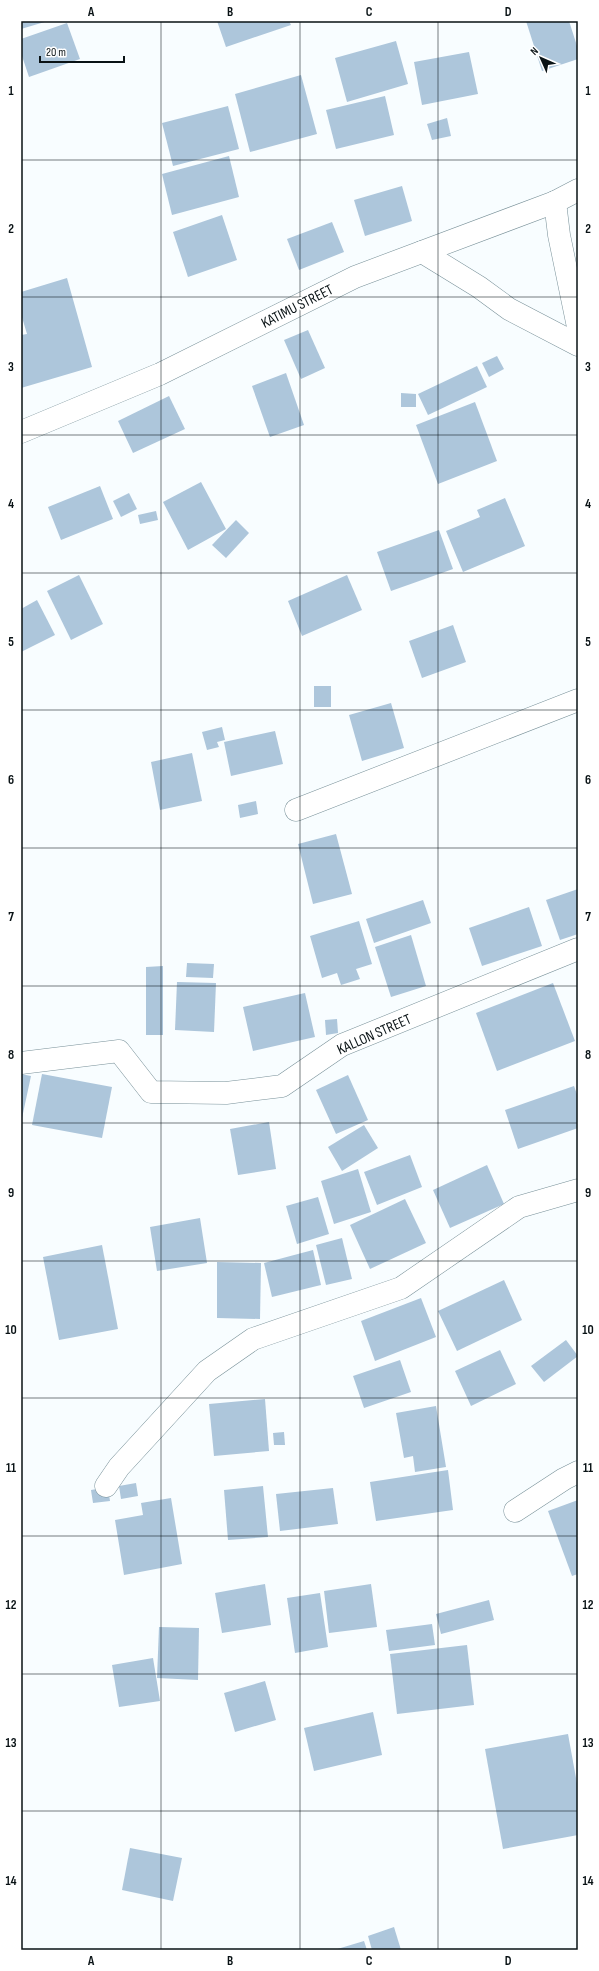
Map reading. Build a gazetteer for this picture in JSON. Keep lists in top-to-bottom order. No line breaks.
{"streets":{"street":["KATIMU STREET","KALLON STREET"]},"scale_bar":"20 m","north":"top left","grid":{"columns":["A","B","C","D"],"rows":["1","2","3","4","5","6","7","8","9","10","11","12","13","14"]}}
